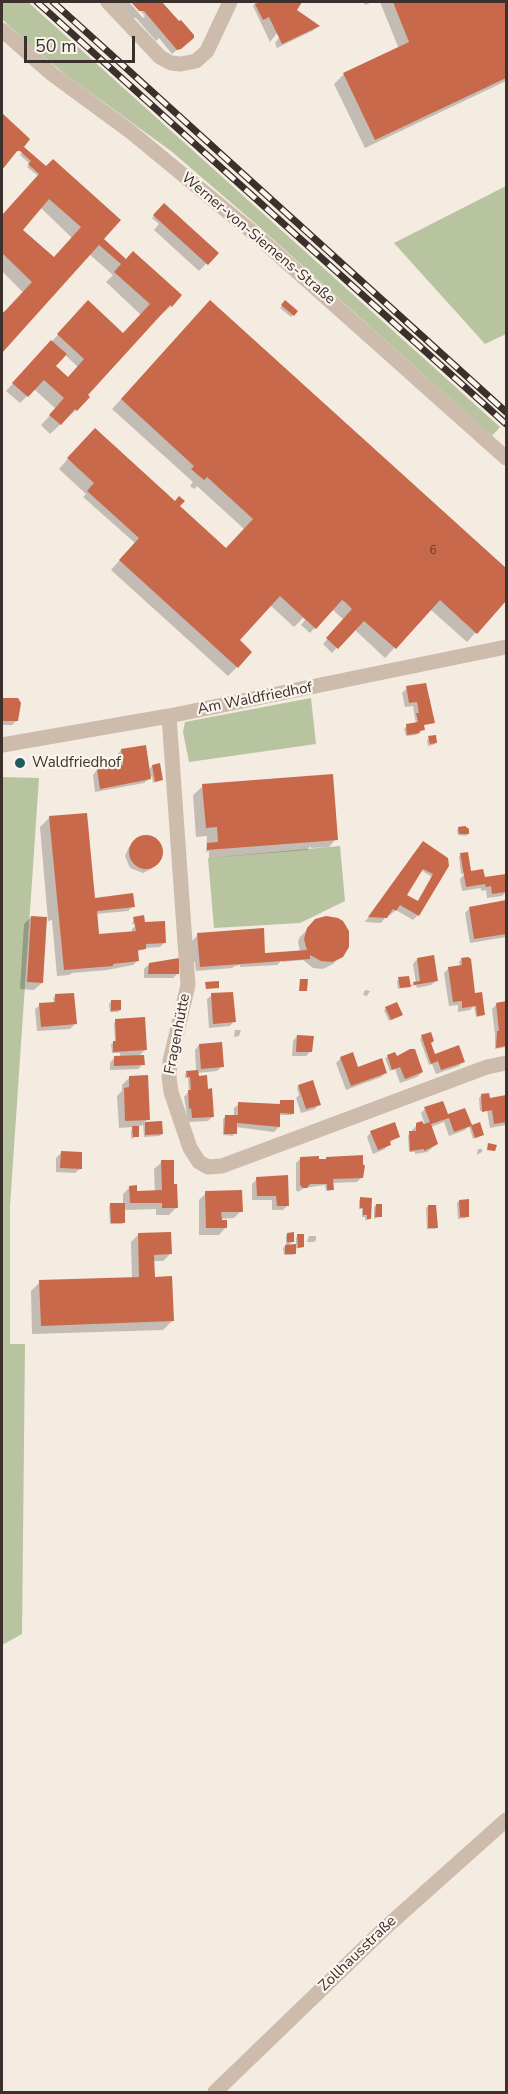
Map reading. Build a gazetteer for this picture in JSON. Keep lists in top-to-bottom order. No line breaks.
{"streets":{"street":["Werner-von-Siemens-Straße","Am Waldfriedhof","Fragenhütte","Zollhausstraße"]},"crossings":[["Am Waldfriedhof","Fragenhütte"]],"places":["Waldfriedhof"],"house_numbers":["6"],"scale_bar":"50 m"}
